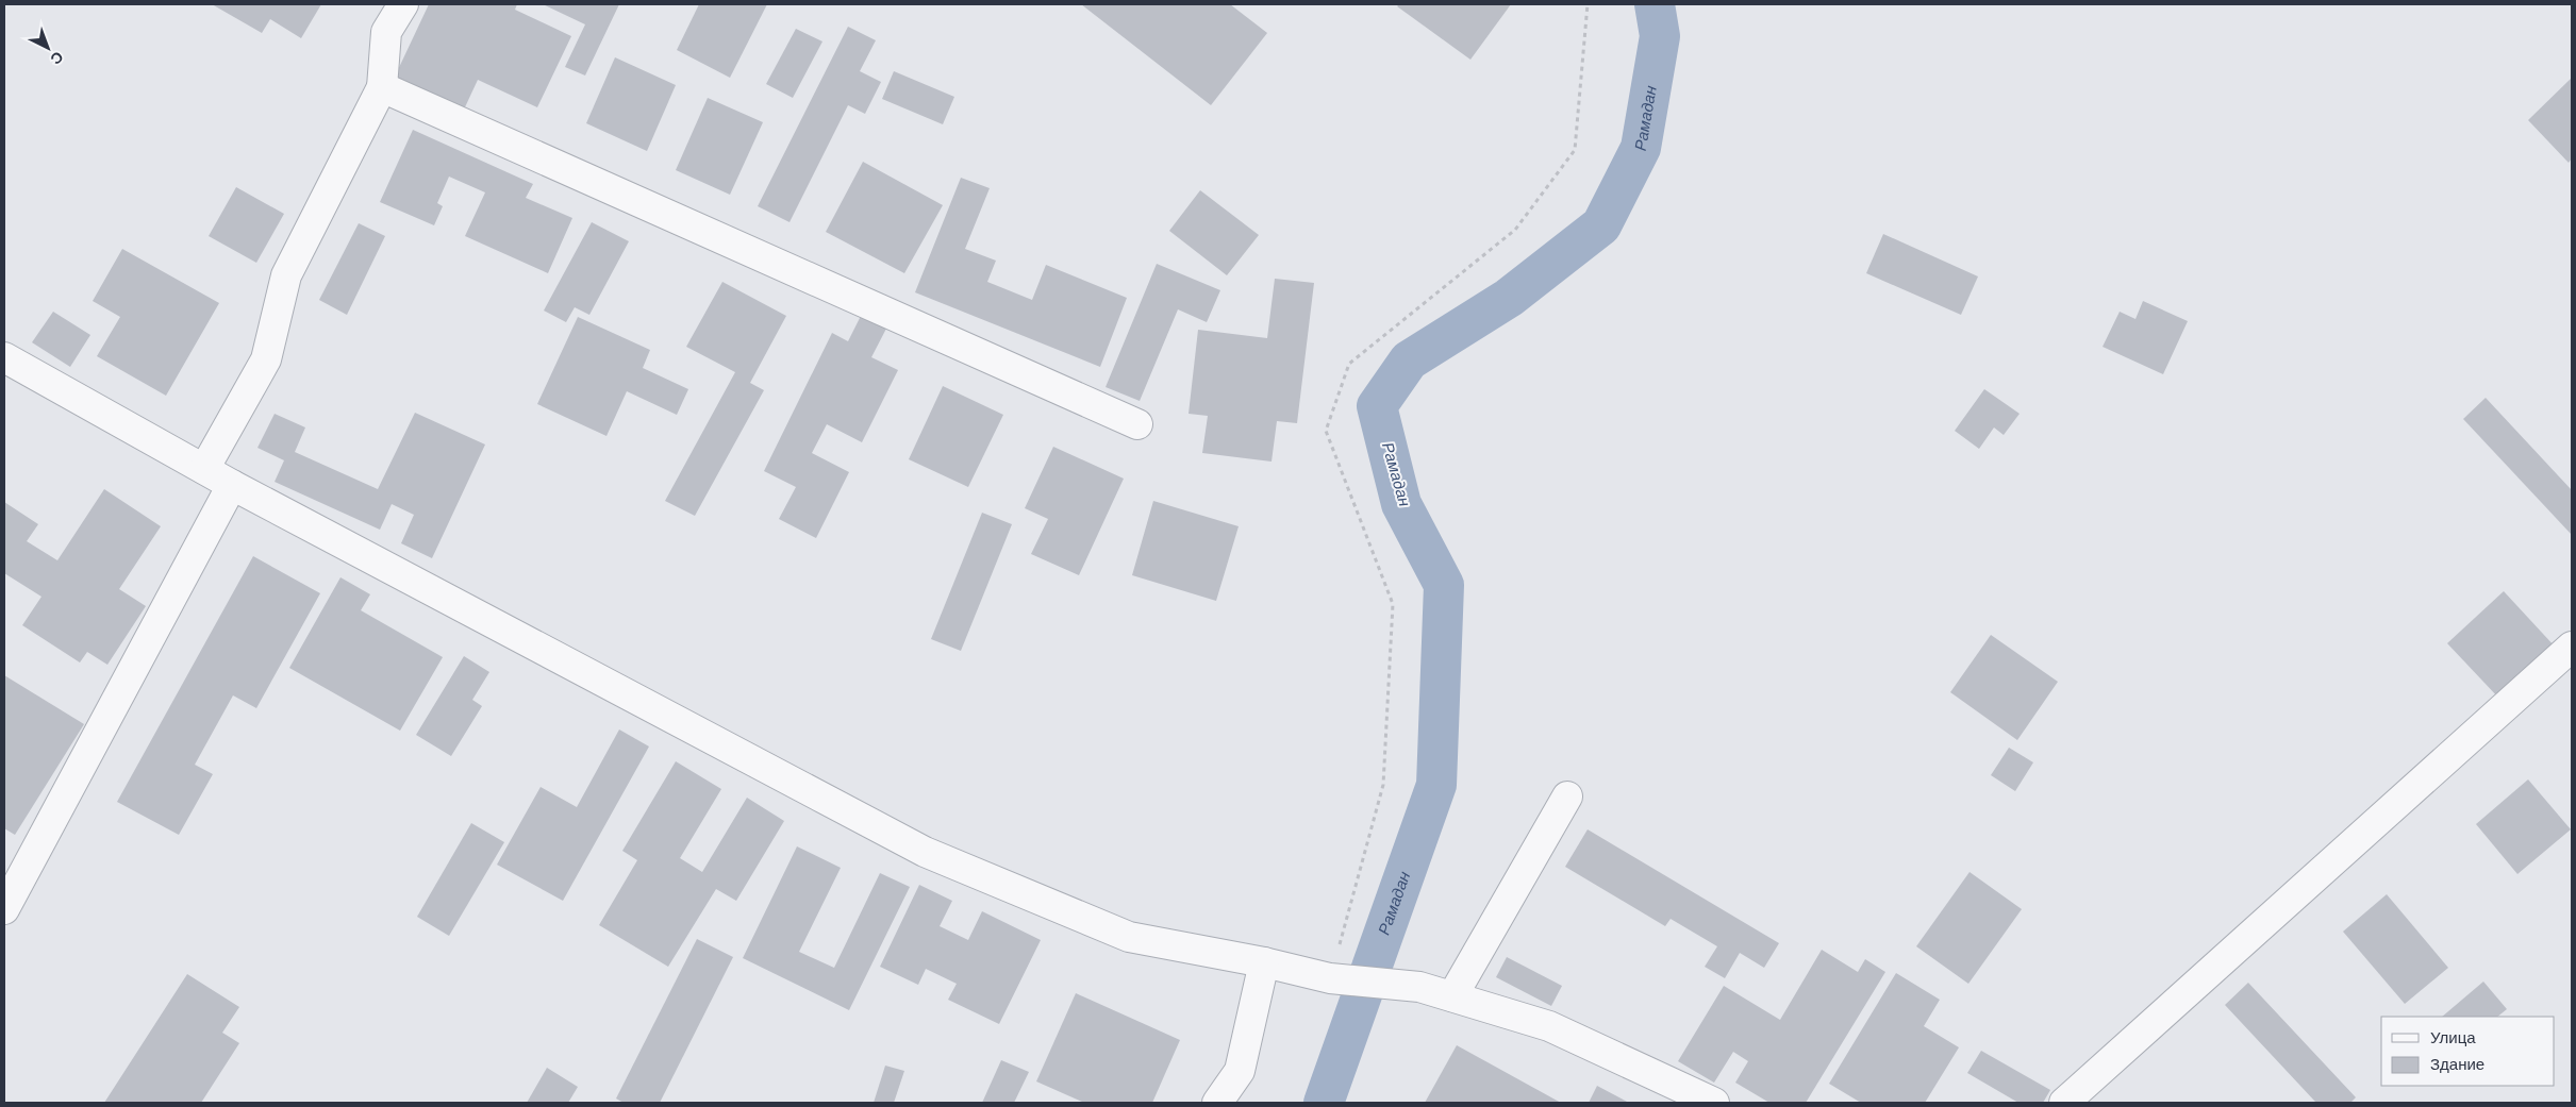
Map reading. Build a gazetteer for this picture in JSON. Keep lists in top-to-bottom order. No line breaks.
{"water":["Рамадан"],"legend":["Улица","Здание"],"north":"bottom right"}
